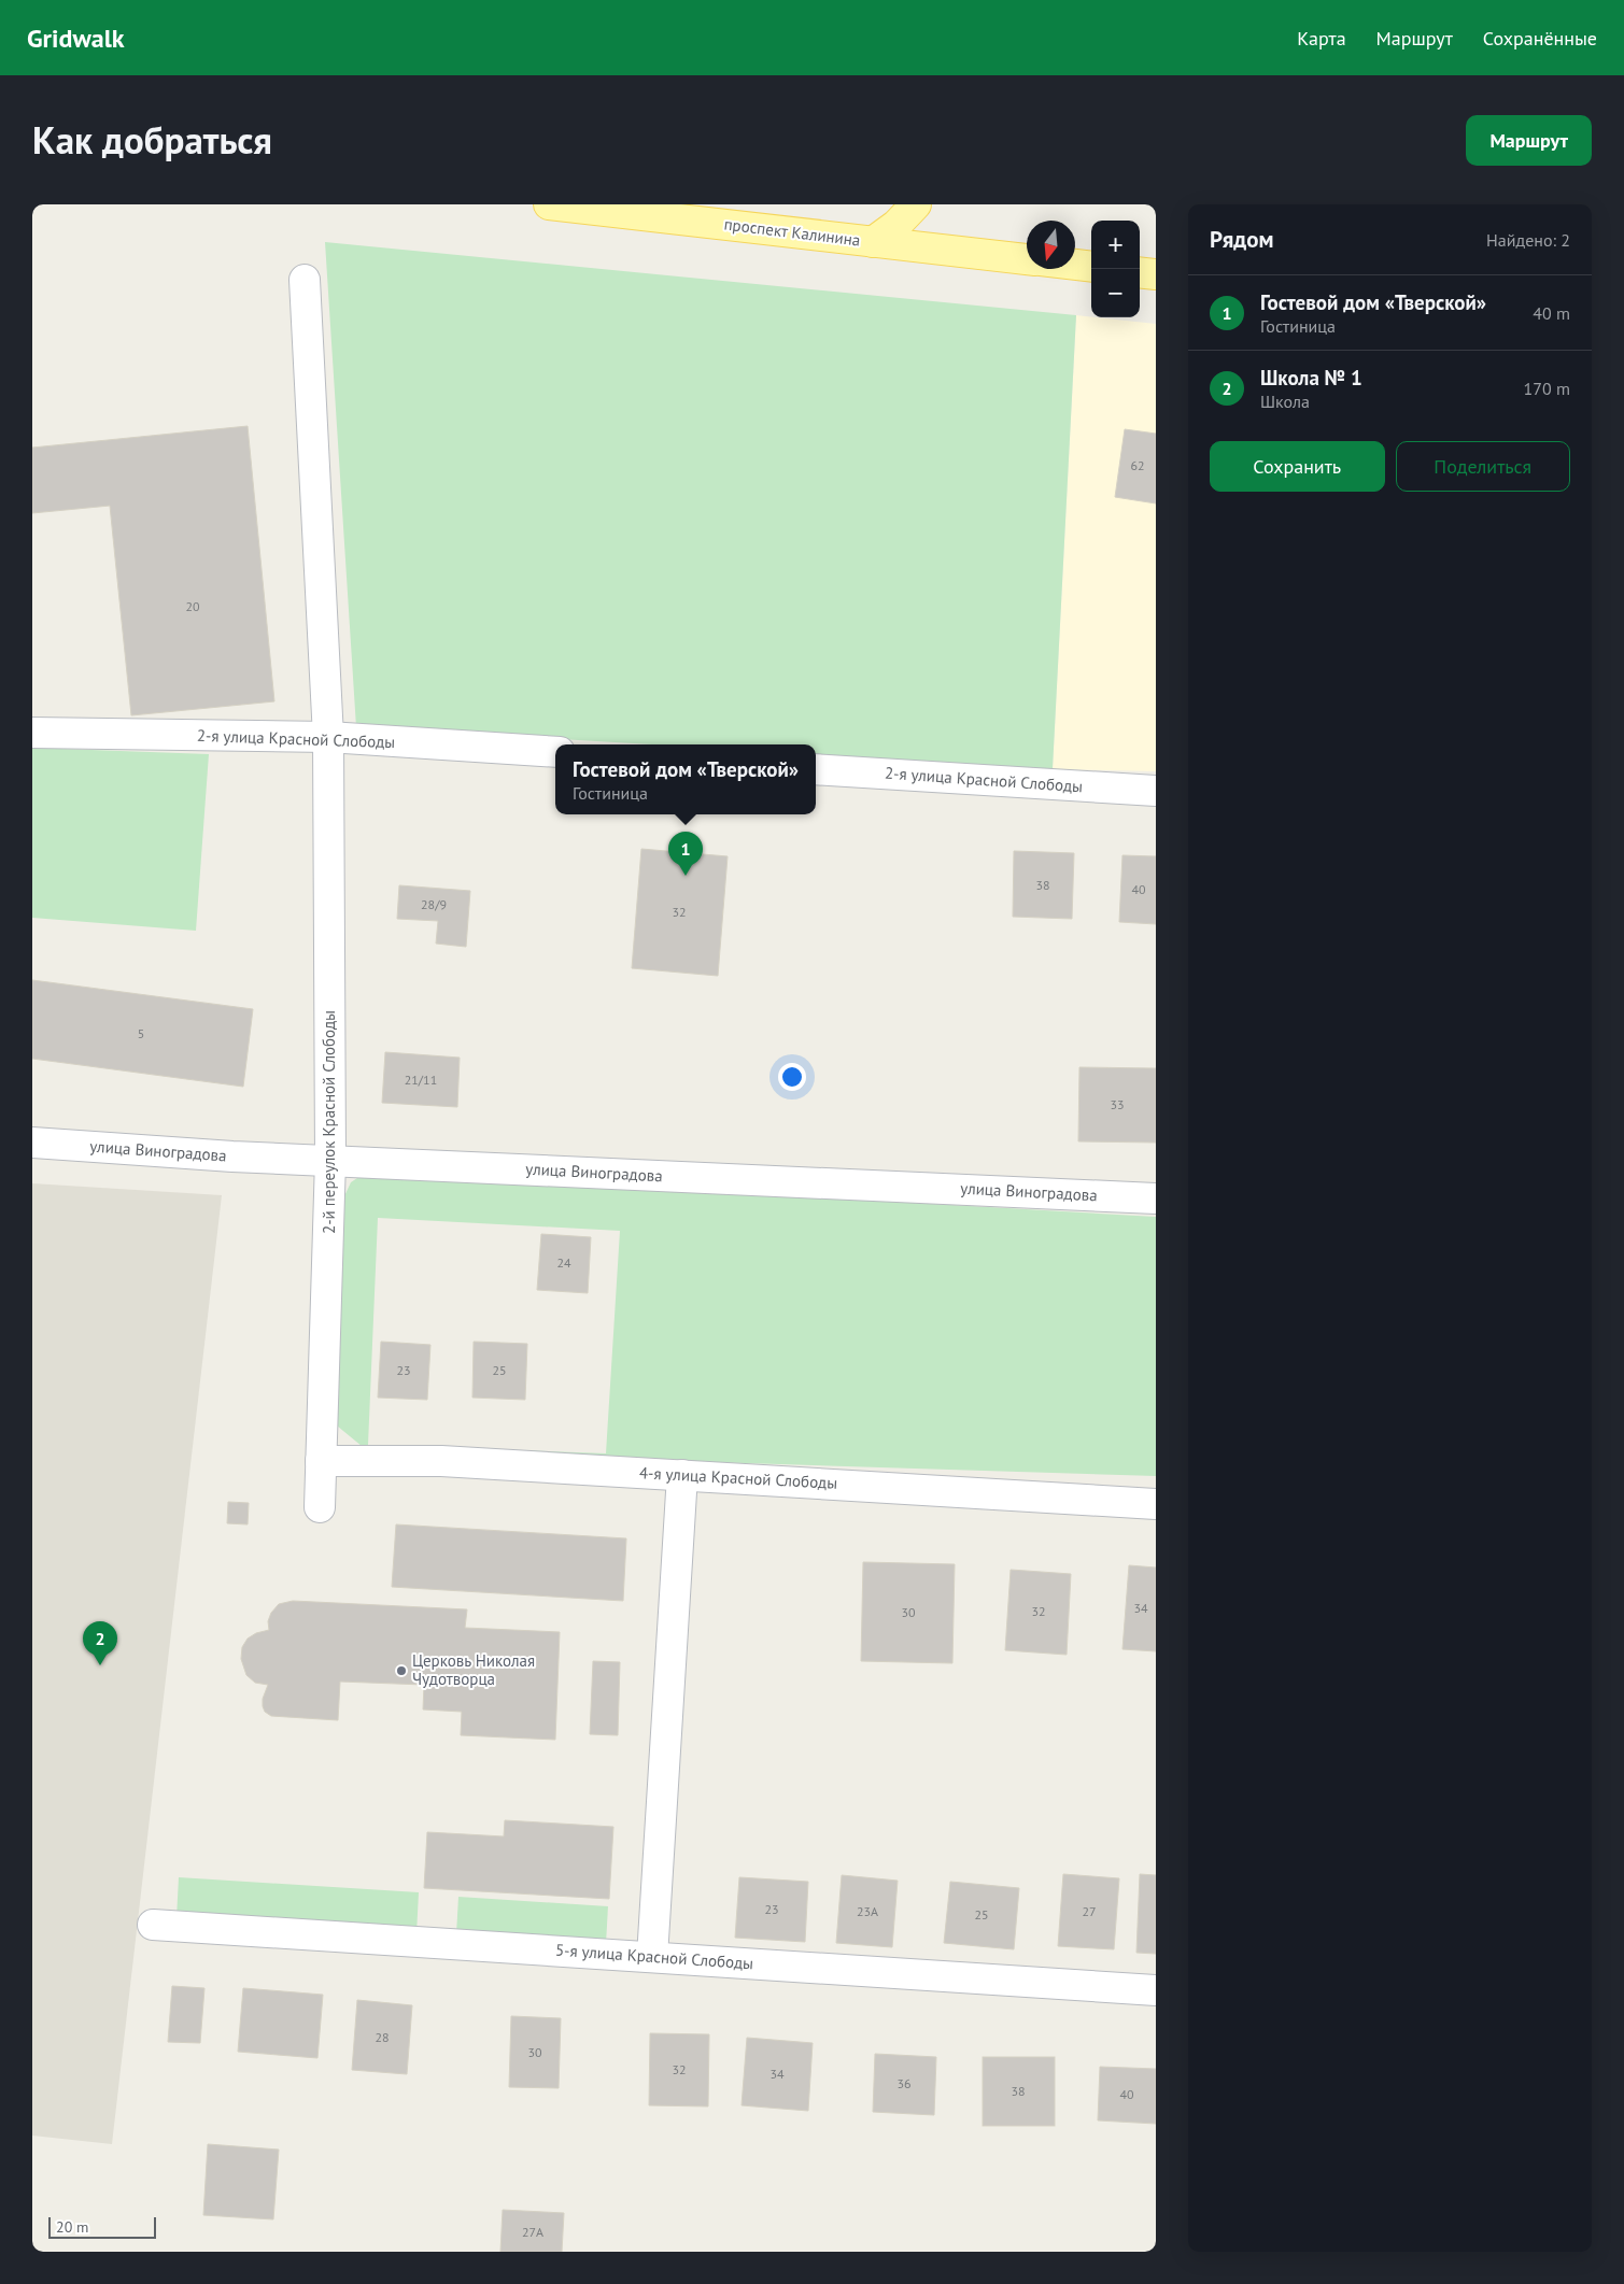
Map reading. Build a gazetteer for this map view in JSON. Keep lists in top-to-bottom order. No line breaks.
{"streets":{"main road":["проспект Калинина"],"street":["2-я улица Красной Слободы","2-й переулок Красной Слободы","улица Виноградова","4-я улица Красной Слободы","5-я улица Красной Слободы"]},"crossings":[["2-я улица Красной Слободы","2-й переулок Красной Слободы"],["2-й переулок Красной Слободы","улица Виноградова"],["2-й переулок Красной Слободы","4-я улица Красной Слободы"]],"places":["Церковь Николая Чудотворца"],"house_numbers":["62","20","38","40","28/9","32","5","21/11","33","24","23","25","34","32","30","23","23А","27","25","28","30","32","34","36","38","40","27А"],"scale_bar":"20 m","north":"bottom","page":{"header":"Gridwalk","nav":["Карта","Маршрут","Сохранённые"],"title":"Как добраться","buttons":["Маршрут",["Сохранить","Поделиться"]],"heading":["Рядом","Найдено: 2"],"map_buttons":["+","−"],"list":[{"mark":"1","name":"Гостевой дом «Тверской»","note":"Гостиница","value":"40 m"},{"mark":"2","name":"Школа № 1","note":"Школа","value":"170 m"}],"popup":["Гостевой дом «Тверской»","Гостиница"],"pins":["1","2"],"scale":"20 m"}}
